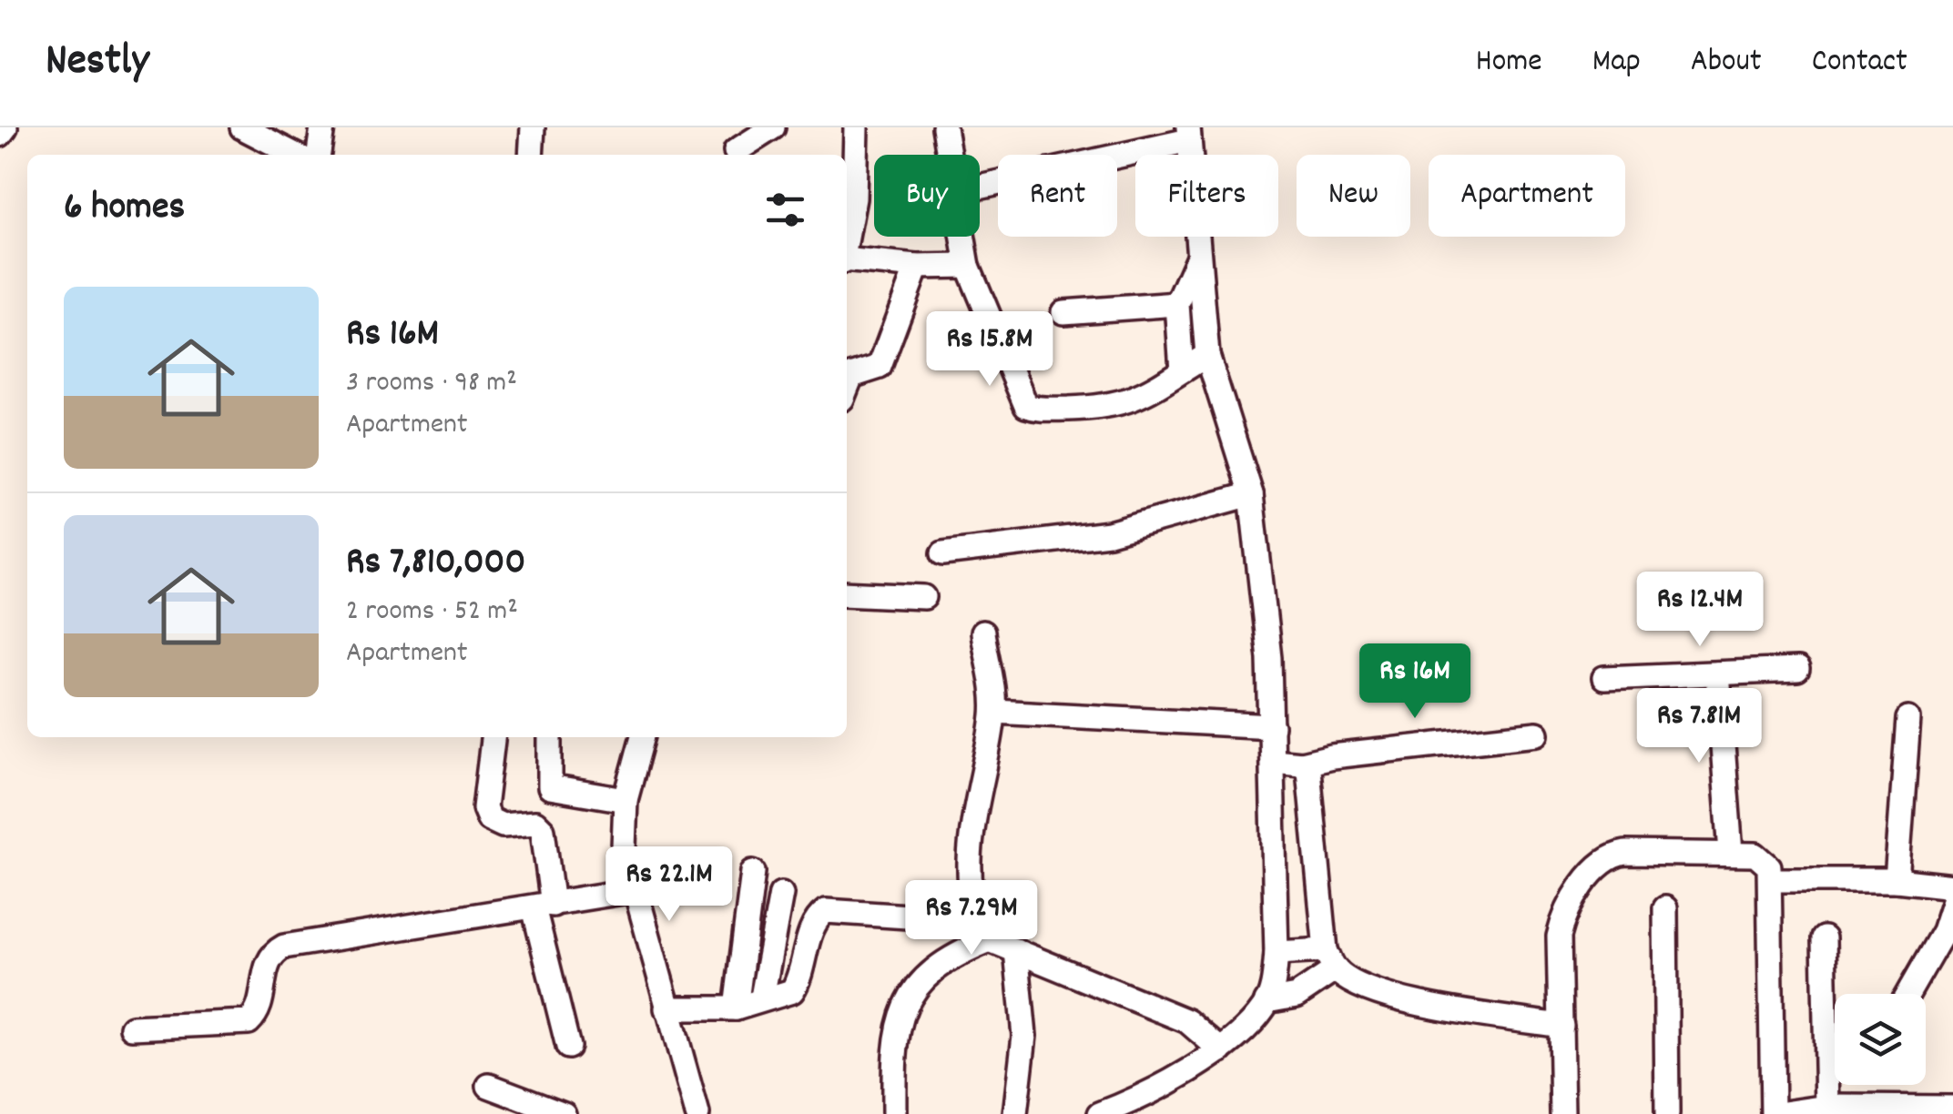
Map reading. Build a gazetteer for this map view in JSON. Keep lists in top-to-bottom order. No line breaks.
{"page":{"header":"Nestly","nav":["Home","Map","About","Contact"],"chip":["Buy","Rent","Filters","New","Apartment"],"heading":"6 homes","list":[{"name":"Rs 16M","note":"3 rooms · 98 m² · Apartment"},{"name":"Rs 7,810,000","note":"2 rooms · 52 m² · Apartment"}],"price":["Rs 15.8M","Rs 12.4M","Rs 16M","Rs 7.81M","Rs 22.1M","Rs 7.29M"]}}
